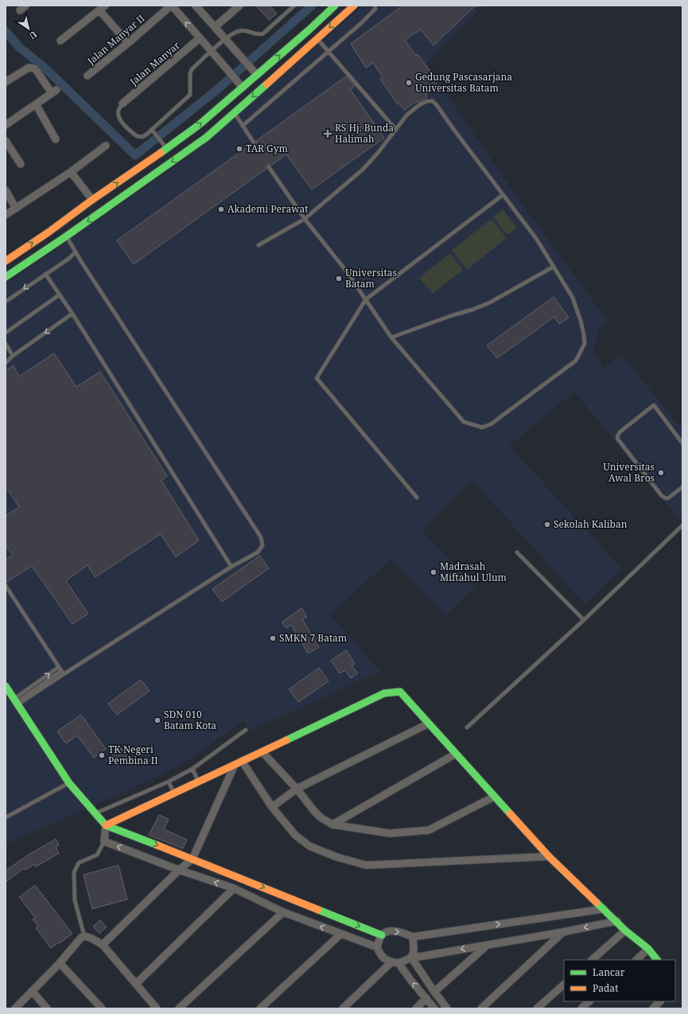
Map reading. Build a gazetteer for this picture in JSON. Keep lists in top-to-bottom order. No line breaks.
{"streets":{"street":["Jalan Manyar II","Jalan Manyar"]},"places":{"other":["Gedung Pascasarjana Universitas Batam","TAR Gym","Akademi Perawat","Universitas Batam","Universitas Awal Bros","Sekolah Kaliban","Madrasah Miftahul Ulum","SMKN 7 Batam","SDN 010 Batam Kota","TK Negeri Pembina II"],"health":["RS Hj. Bunda Halimah"]},"legend":["Lancar","Padat"],"north":"bottom right"}
